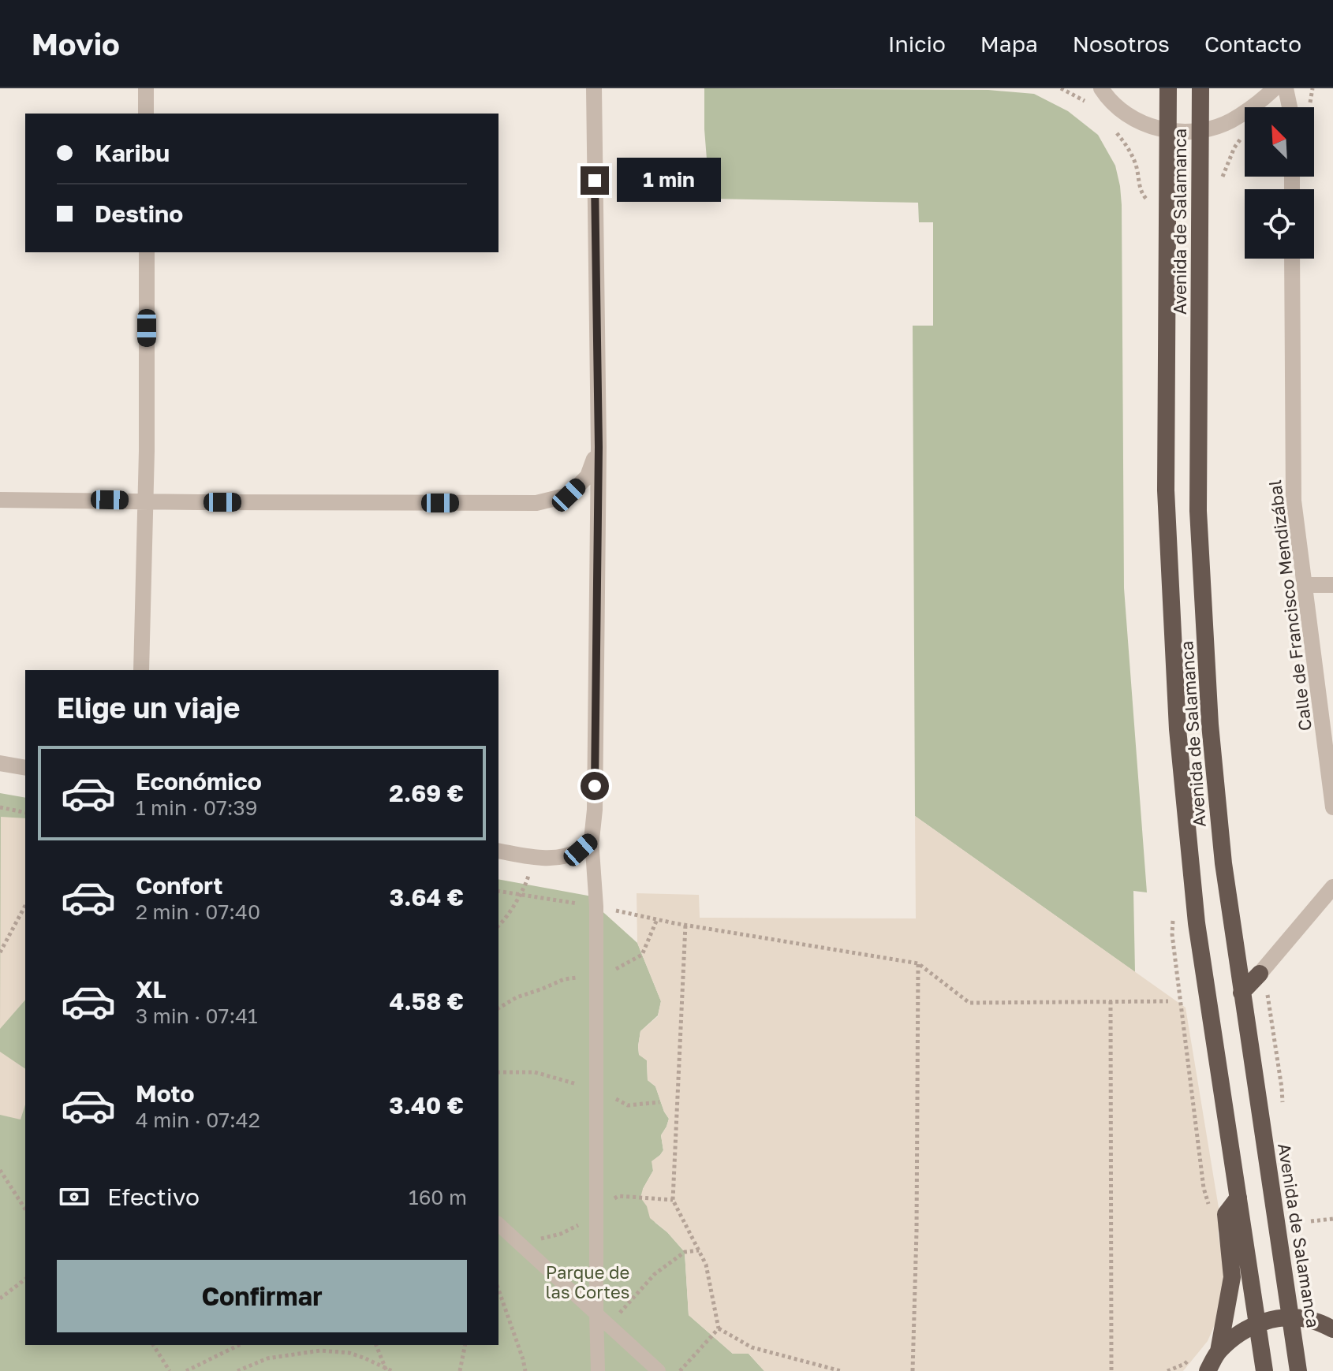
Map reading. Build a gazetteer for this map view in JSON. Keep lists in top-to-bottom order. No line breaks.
{"streets":{"highway":["Avenida de Salamanca"],"street":["Calle de Francisco Mendizábal"]},"parks":["Parque de las Cortes"],"north":"top left","page":{"header":"Movio","nav":["Inicio","Mapa","Nosotros","Contacto"],"banner":["Karibu","Destino"],"bubble":"1 min","heading":"Elige un viaje","list":[{"name":"Económico","note":"1 min · 07:39","value":"2.69 €"},{"name":"Confort","note":"2 min · 07:40","value":"3.64 €"},{"name":"XL","note":"3 min · 07:41","value":"4.58 €"},{"name":"Moto","note":"4 min · 07:42","value":"3.40 €"}],"pay":["Efectivo","160 m"],"buttons":"Confirmar"}}
